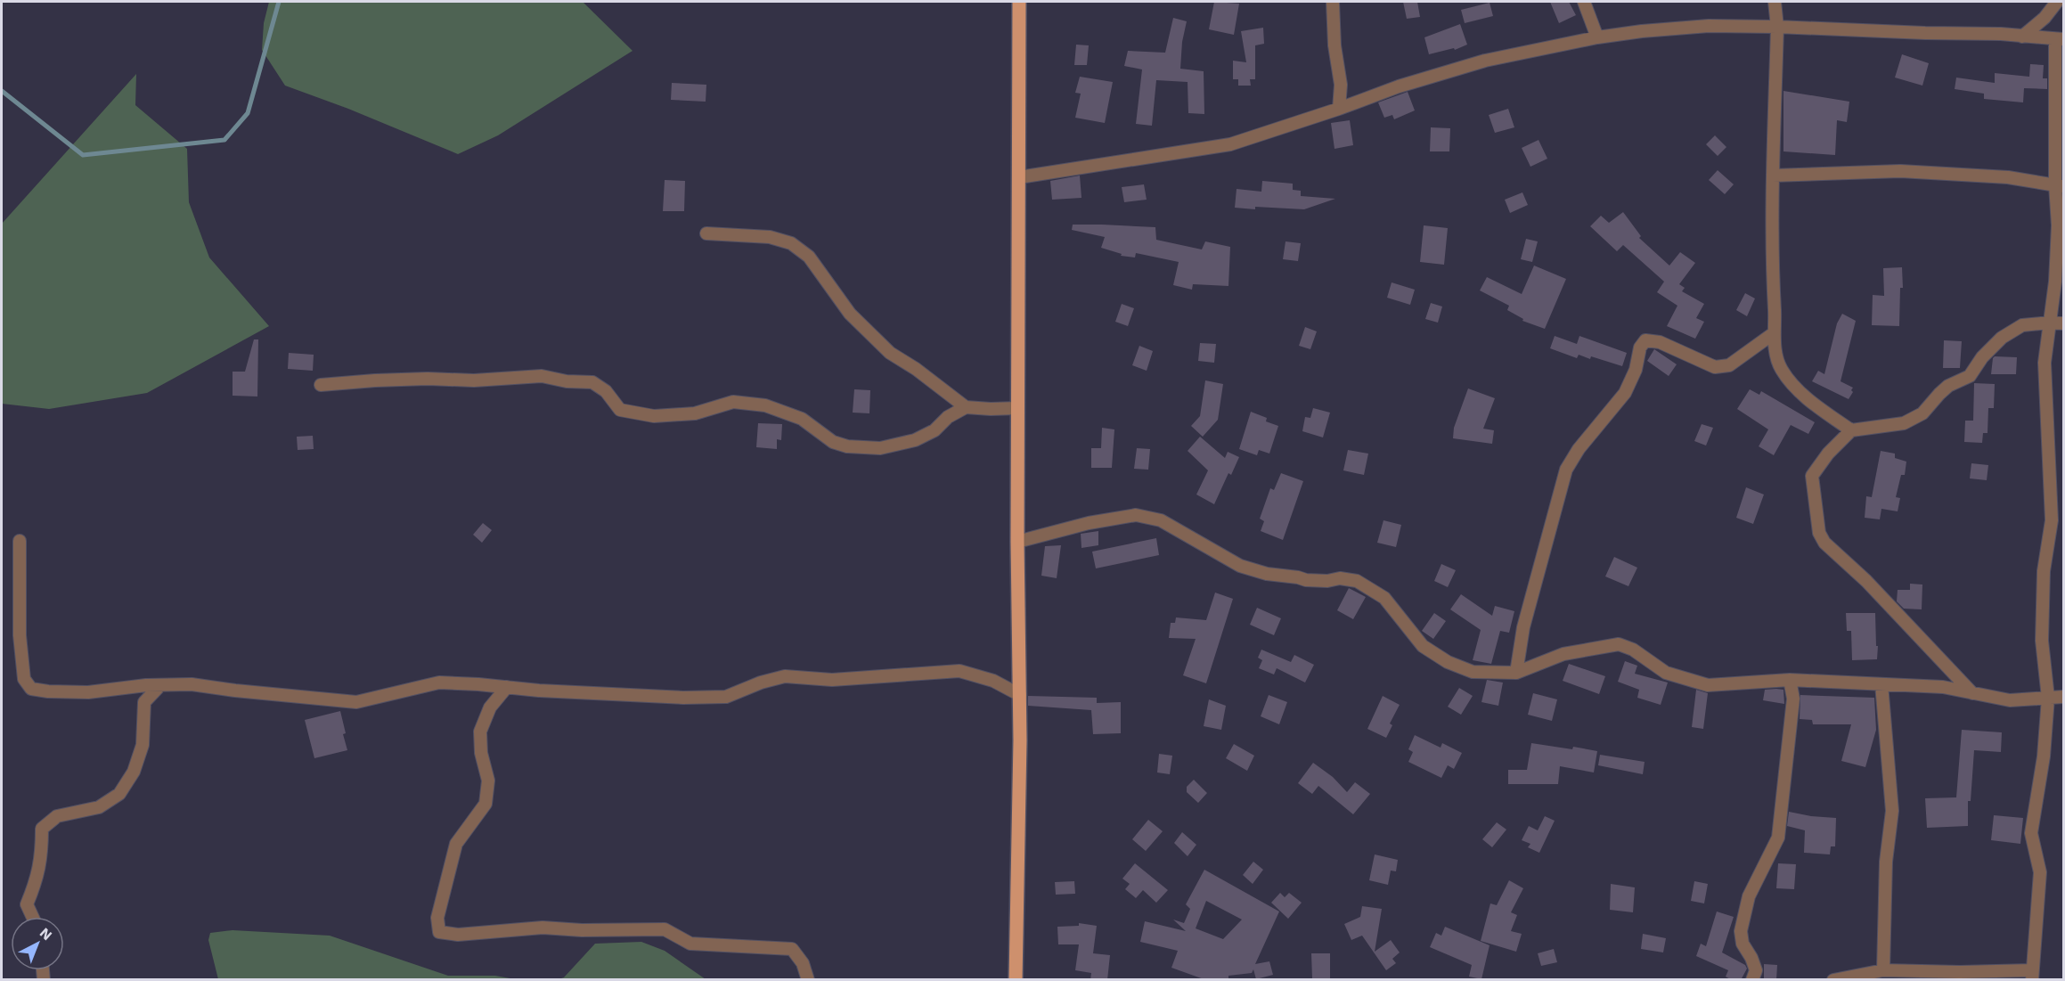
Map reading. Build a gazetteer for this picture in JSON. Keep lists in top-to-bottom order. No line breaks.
{"north":"top right"}
